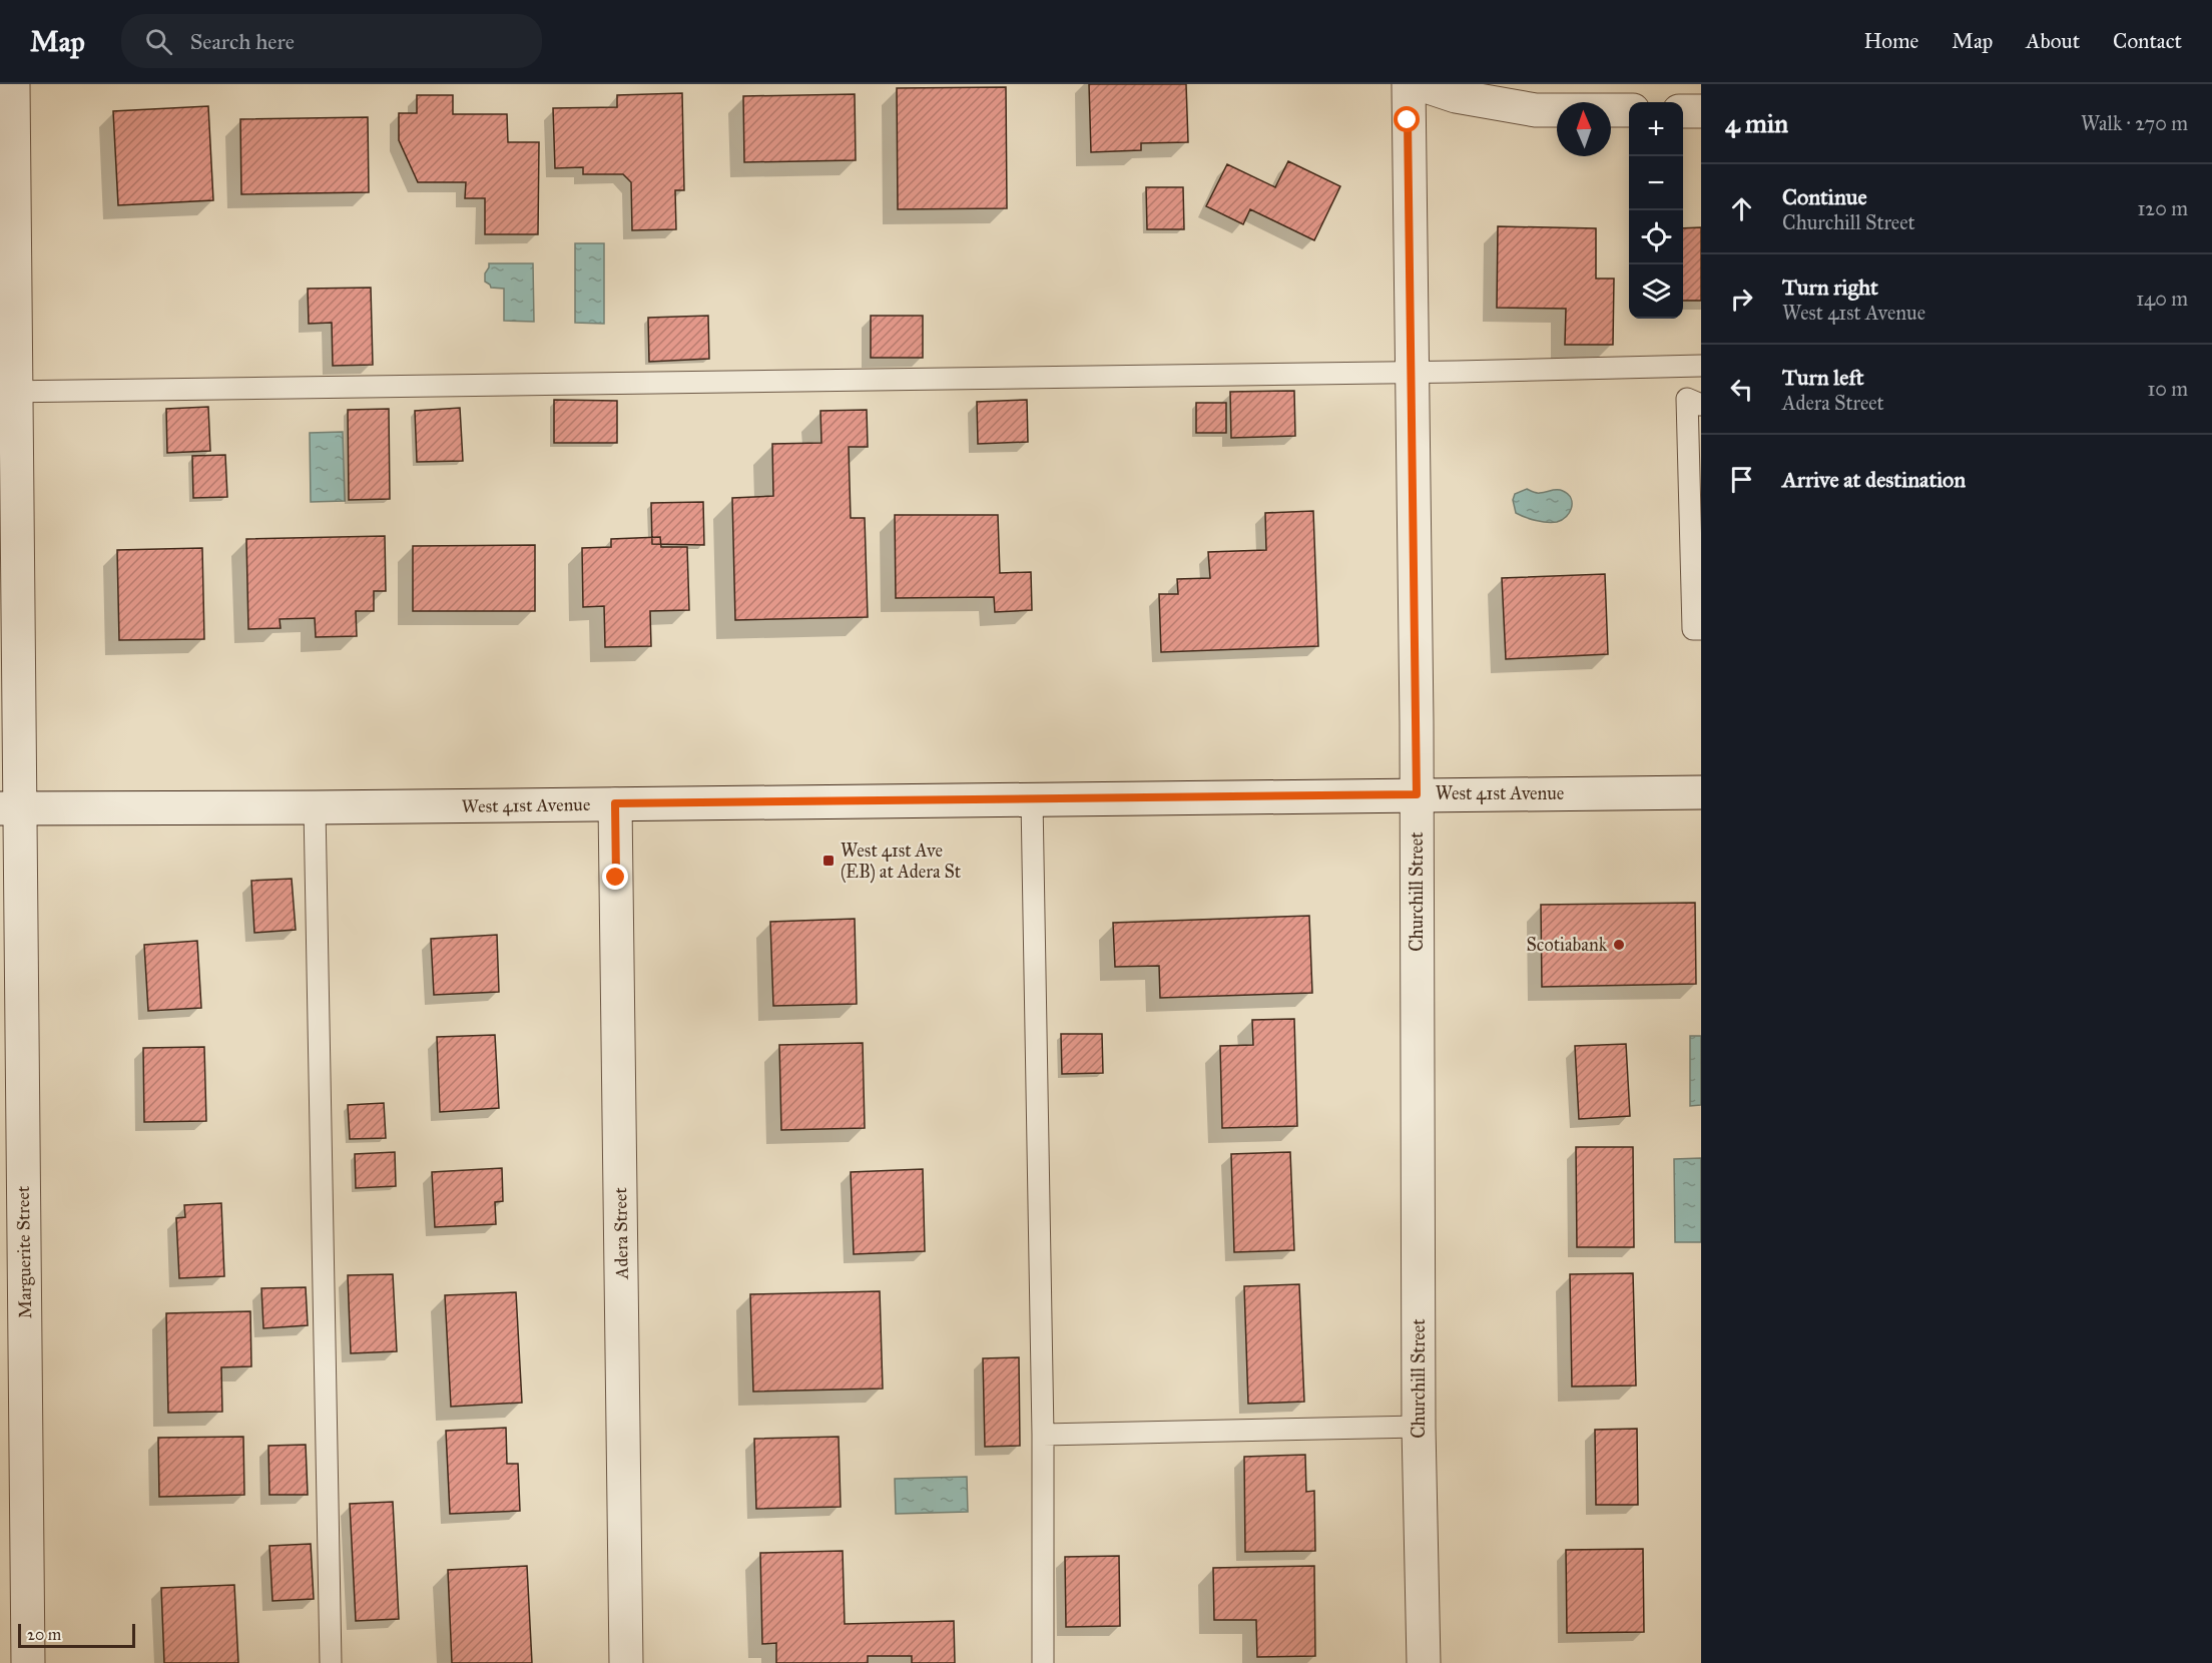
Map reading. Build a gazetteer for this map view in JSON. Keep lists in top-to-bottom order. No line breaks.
{"streets":{"street":["West 41st Avenue","Churchill Street","Adera Street","Marguerite Street"]},"crossings":[["West 41st Avenue","Churchill Street"],["West 41st Avenue","Adera Street"],["West 41st Avenue","Marguerite Street"]],"places":{"transit":["West 41st Ave (EB) at Adera St"],"other":["Scotiabank"]},"scale_bar":"20 m","north":"top","page":{"header":"Map","search":"Search here","nav":["Home","Map","About","Contact"],"heading":["4 min","Walk · 270 m"],"map_buttons":["+","−"],"list":[["Continue","Churchill Street","120 m"],["Turn right","West 41st Avenue","140 m"],["Turn left","Adera Street","10 m"],"Arrive at destination"],"scale":"20 m"}}
